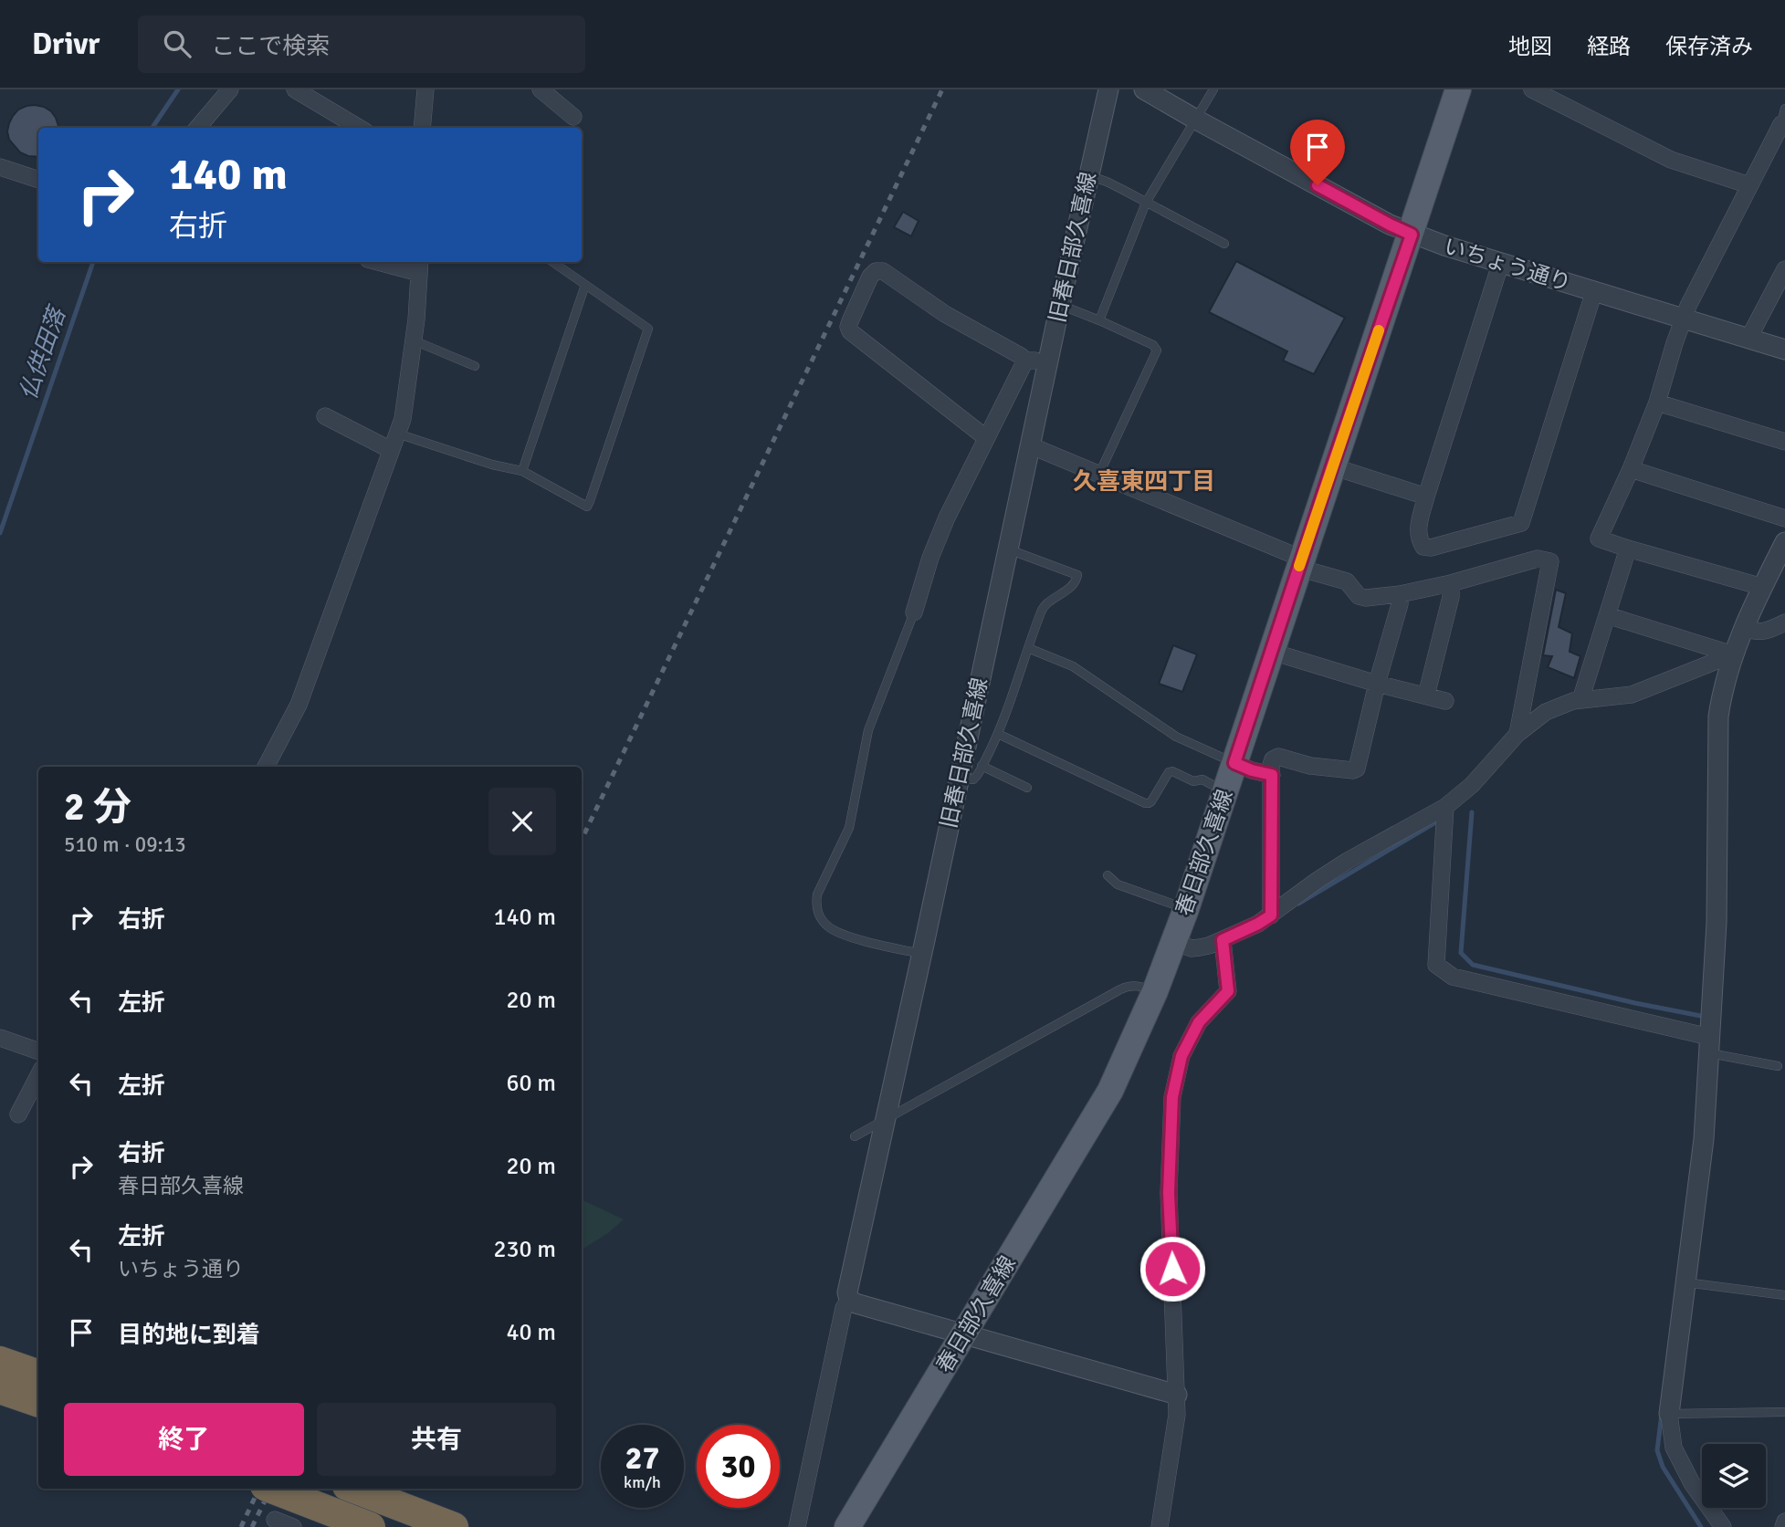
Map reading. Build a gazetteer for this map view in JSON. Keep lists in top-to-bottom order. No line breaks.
{"streets":{"main road":["春日部久喜線"],"street":["旧春日部久喜線","いちょう通り"]},"crossings":[["いちょう通り","春日部久喜線"]],"districts":["久喜東四丁目"],"water":["仏供田落"],"page":{"header":"Drivr","search":"ここで検索","nav":["地図","経路","保存済み"],"turn":["140 m","右折"],"heading":["2 分","510 m · 09:13"],"list":[{"name":"右折","value":"140 m"},{"name":"左折","value":"20 m"},{"name":"左折","value":"60 m"},{"name":"右折","note":"春日部久喜線","value":"20 m"},{"name":"左折","note":"いちょう通り","value":"230 m"},{"name":"目的地に到着","value":"40 m"}],"buttons":["終了","共有"],"speed":"27 km/h","limit":"30"}}
